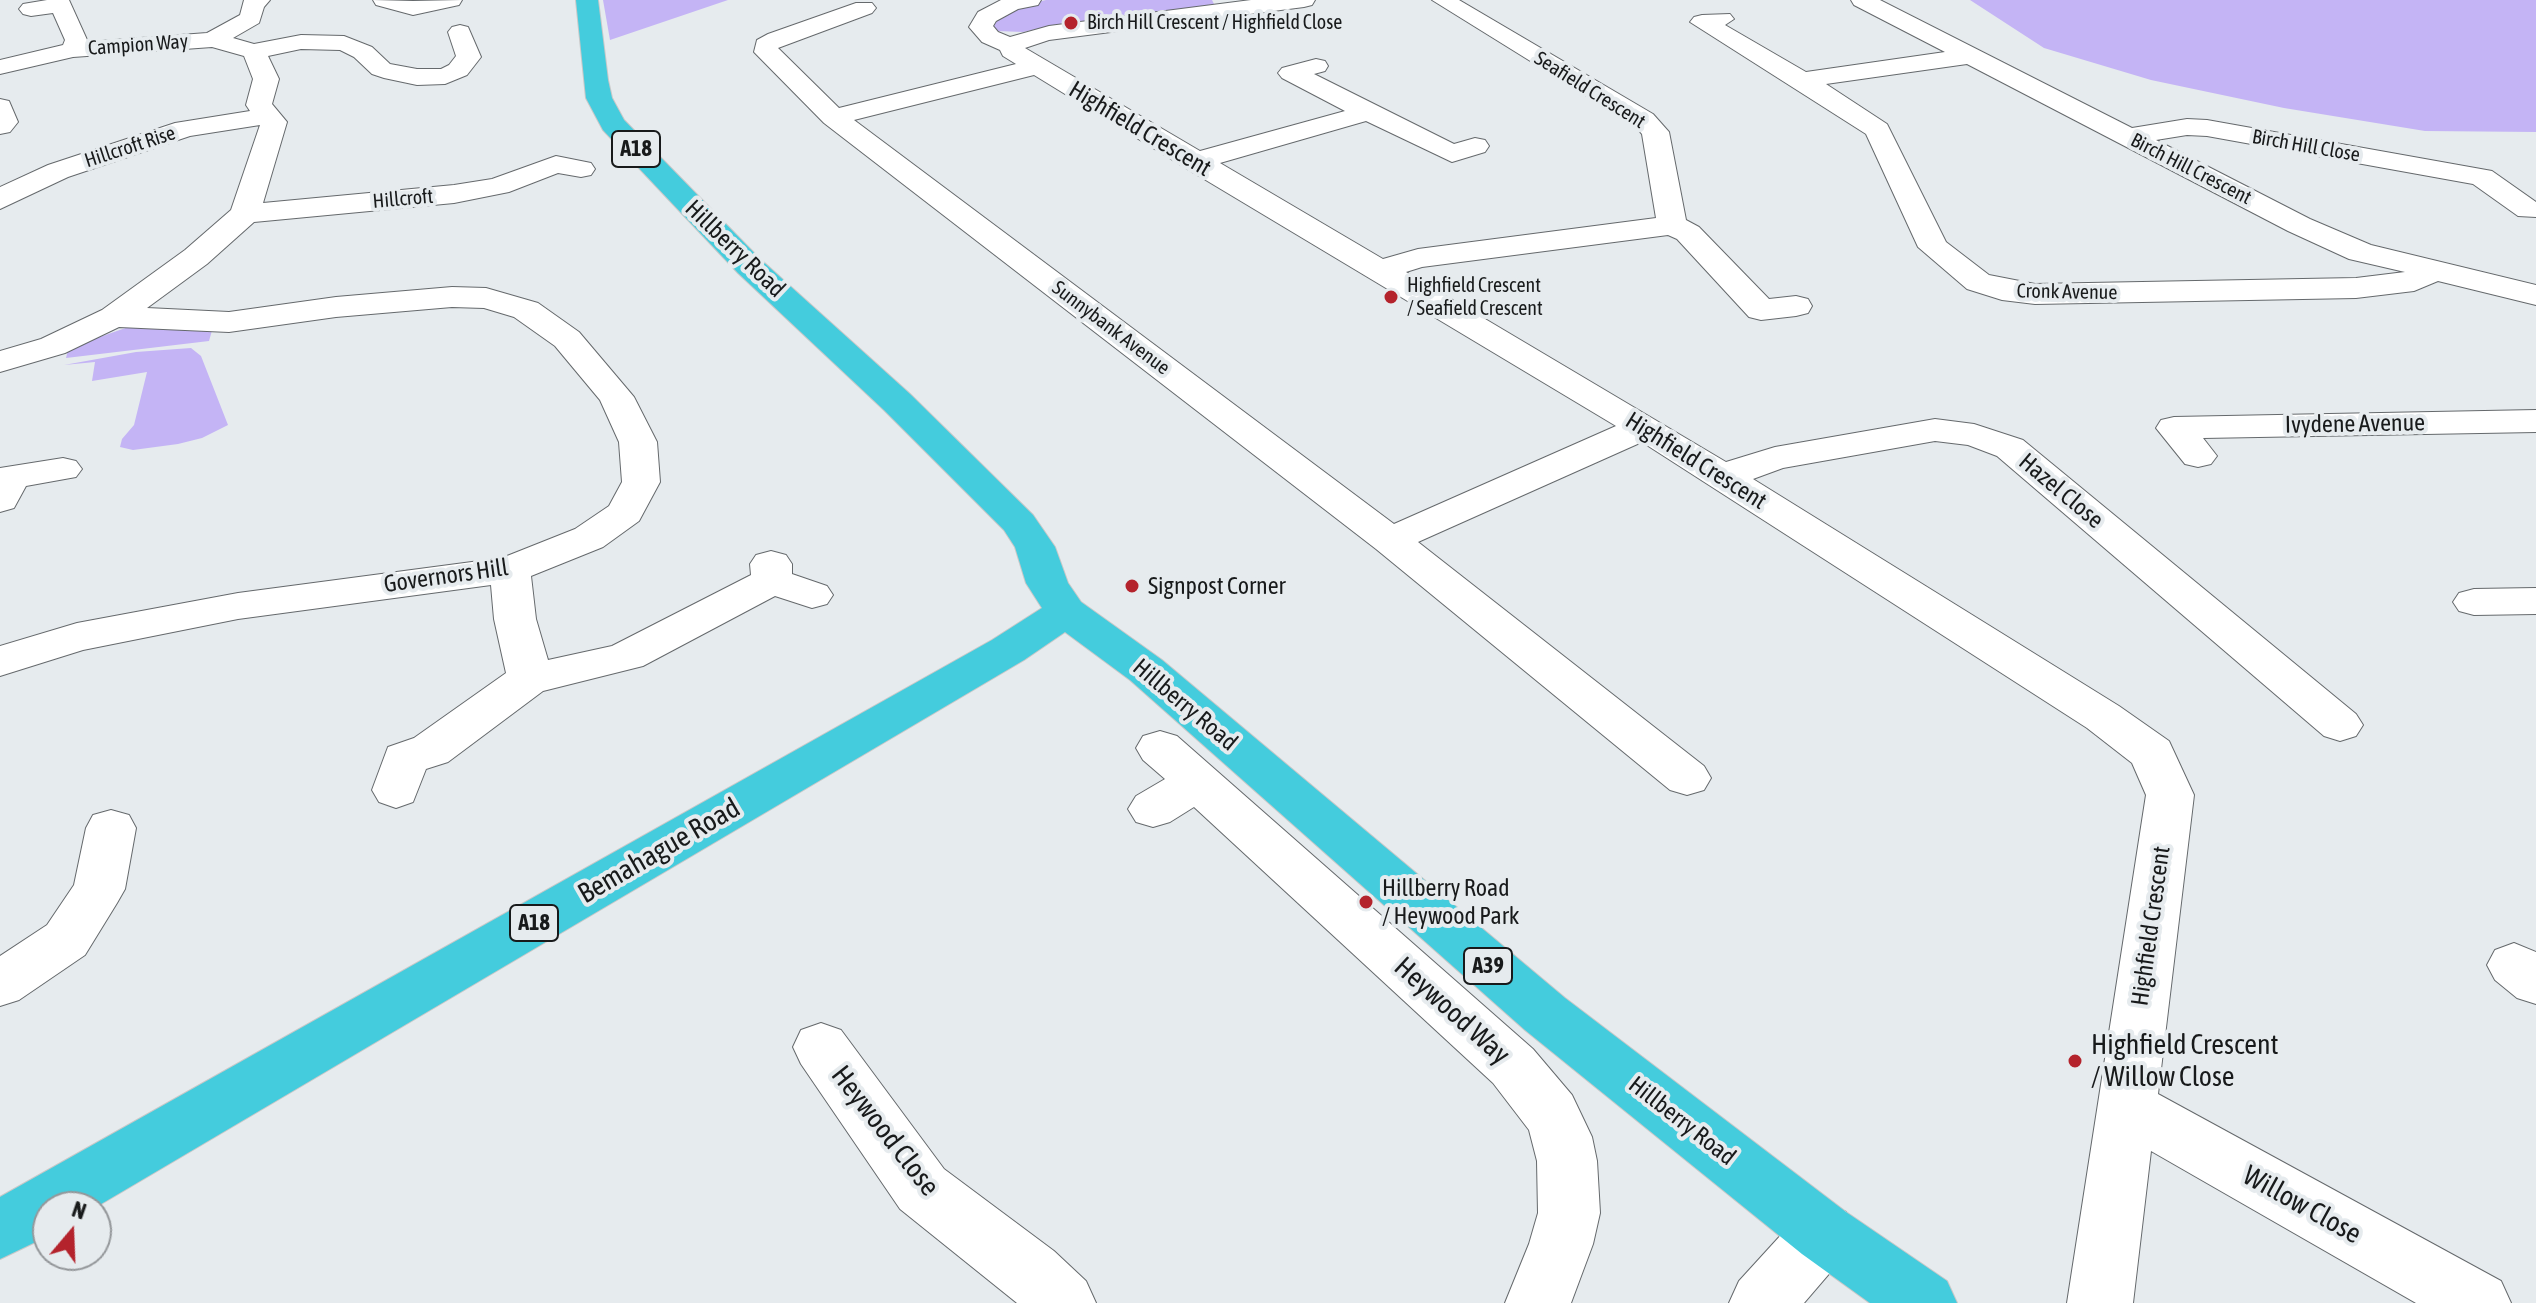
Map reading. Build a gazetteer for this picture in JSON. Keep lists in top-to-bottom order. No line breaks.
{"streets":{"highway":["A18","Hillberry Road","Bemahague Road","A39"],"street":["Campion Way","Seafield Crescent","Highfield Crescent","Birch Hill Close","Hillcroft Rise","Birch Hill Crescent","Hillcroft","Cronk Avenue","Sunnybank Avenue","Ivydene Avenue","Hazel Close","Governors Hill","Heywood Way","Heywood Close","Willow Close"]},"crossings":[["Highfield Crescent","Hazel Close"],["Highfield Crescent","Willow Close"],["Birch Hill Close","Birch Hill Crescent"],["Birch Hill Crescent","Cronk Avenue"],["Hillberry Road","Bemahague Road"]],"places":["Birch Hill Crescent / Highfield Close","Highfield Crescent / Seafield Crescent","Signpost Corner","Hillberry Road / Heywood Park","Highfield Crescent / Willow Close"],"north":"top"}
